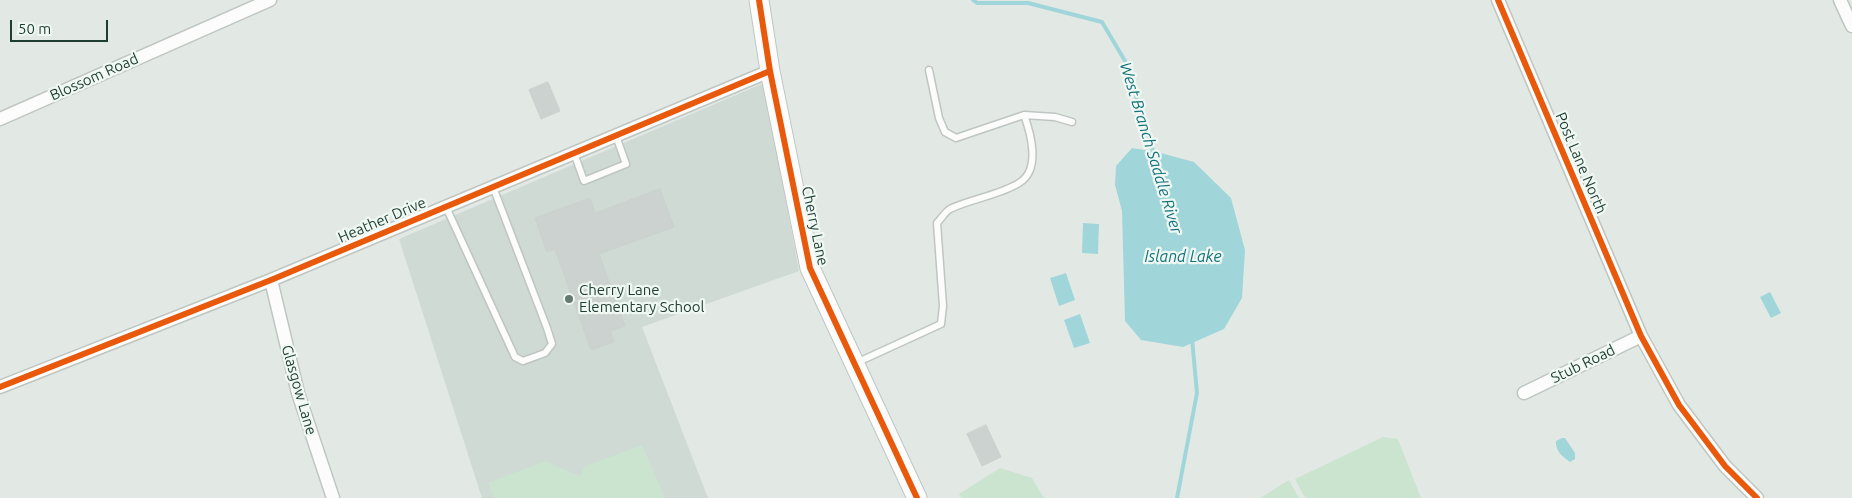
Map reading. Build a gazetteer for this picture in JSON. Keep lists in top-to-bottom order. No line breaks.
{"streets":{"street":["Blossom Road","Post Lane North","Heather Drive","Cherry Lane","Stub Road","Glasgow Lane"]},"crossings":[["Post Lane North","Stub Road"],["Heather Drive","Cherry Lane"],["Heather Drive","Glasgow Lane"]],"water":["West Branch Saddle River","Island Lake"],"places":["Cherry Lane Elementary School"],"scale_bar":"50 m"}
